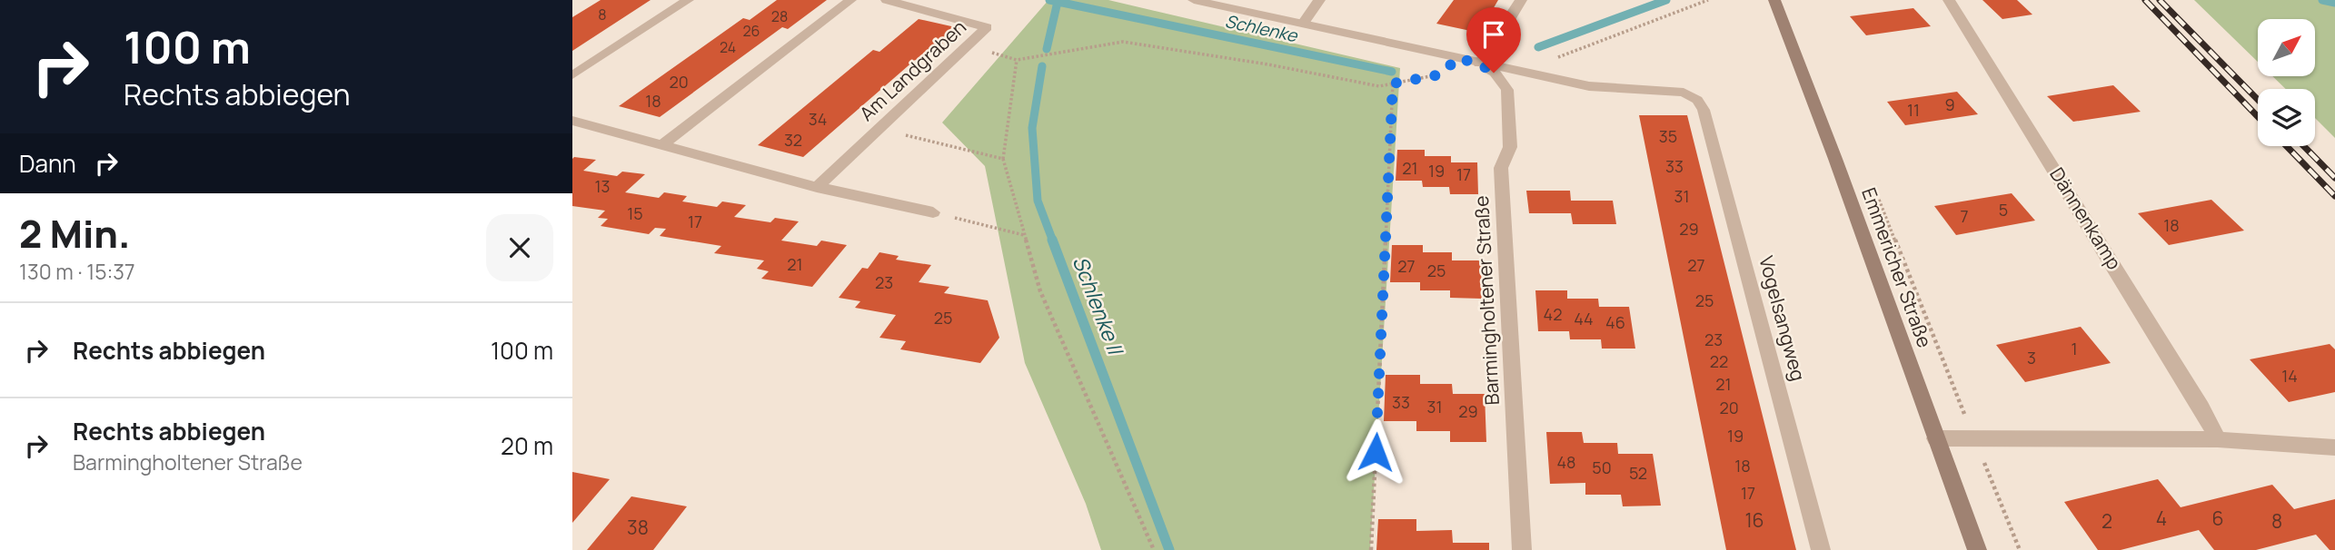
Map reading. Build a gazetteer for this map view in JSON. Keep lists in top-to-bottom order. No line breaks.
{"streets":{"main road":["Emmericher Straße"],"street":["Am Landgraben","Dännenkamp","Barmingholtener Straße","Vogelsangweg"]},"crossings":[["Barmingholtener Straße","Vogelsangweg"]],"water":["Schlenke","Schlenke II"],"house_numbers":["8","28","26","24","20","18","9","11","34","35","32","33","21","19","17","13","31","5","15","7","17","18","29","21","27","27","25","23","25","42","25","44","46","23","1","3","22","14","21","33","31","20","29","19","48","18","50","52","17","4","6","16","2","8","38"],"north":"top right","page":{"turn":["100 m","Rechts abbiegen"],"then":"Dann","heading":["2 Min.","130 m · 15:37"],"list":[{"name":"Rechts abbiegen","value":"100 m"},{"name":"Rechts abbiegen","note":"Barmingholtener Straße","value":"20 m"}]}}
